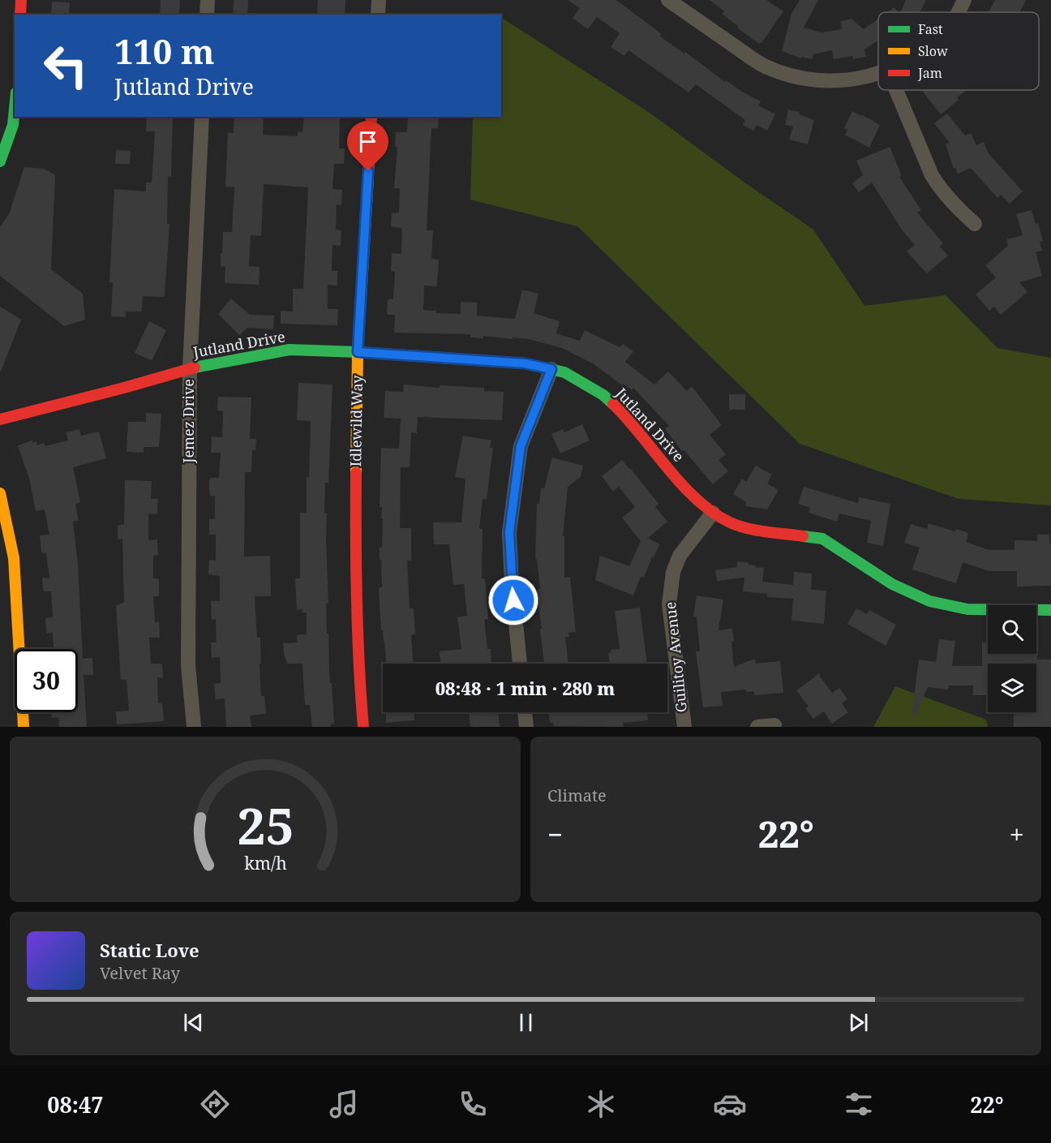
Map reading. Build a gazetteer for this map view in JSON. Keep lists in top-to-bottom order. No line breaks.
{"streets":{"street":["Jutland Drive","Jemez Drive","Idlewild Way","Guilitoy Avenue"]},"crossings":[["Jutland Drive","Jemez Drive"],["Jutland Drive","Idlewild Way"],["Jutland Drive","Guilitoy Avenue"]],"legend":["Fast","Slow","Jam"],"page":{"turn":["110 m","Jutland Drive"],"limit":"30","trip":"08:48 · 1 min · 280 m","tile":"Climate","heat":["−","22°","+"],"song":["Static Love","Velvet Ray"],"tabs":["08:47","22°"],"gauge":["25","km/h"]}}
